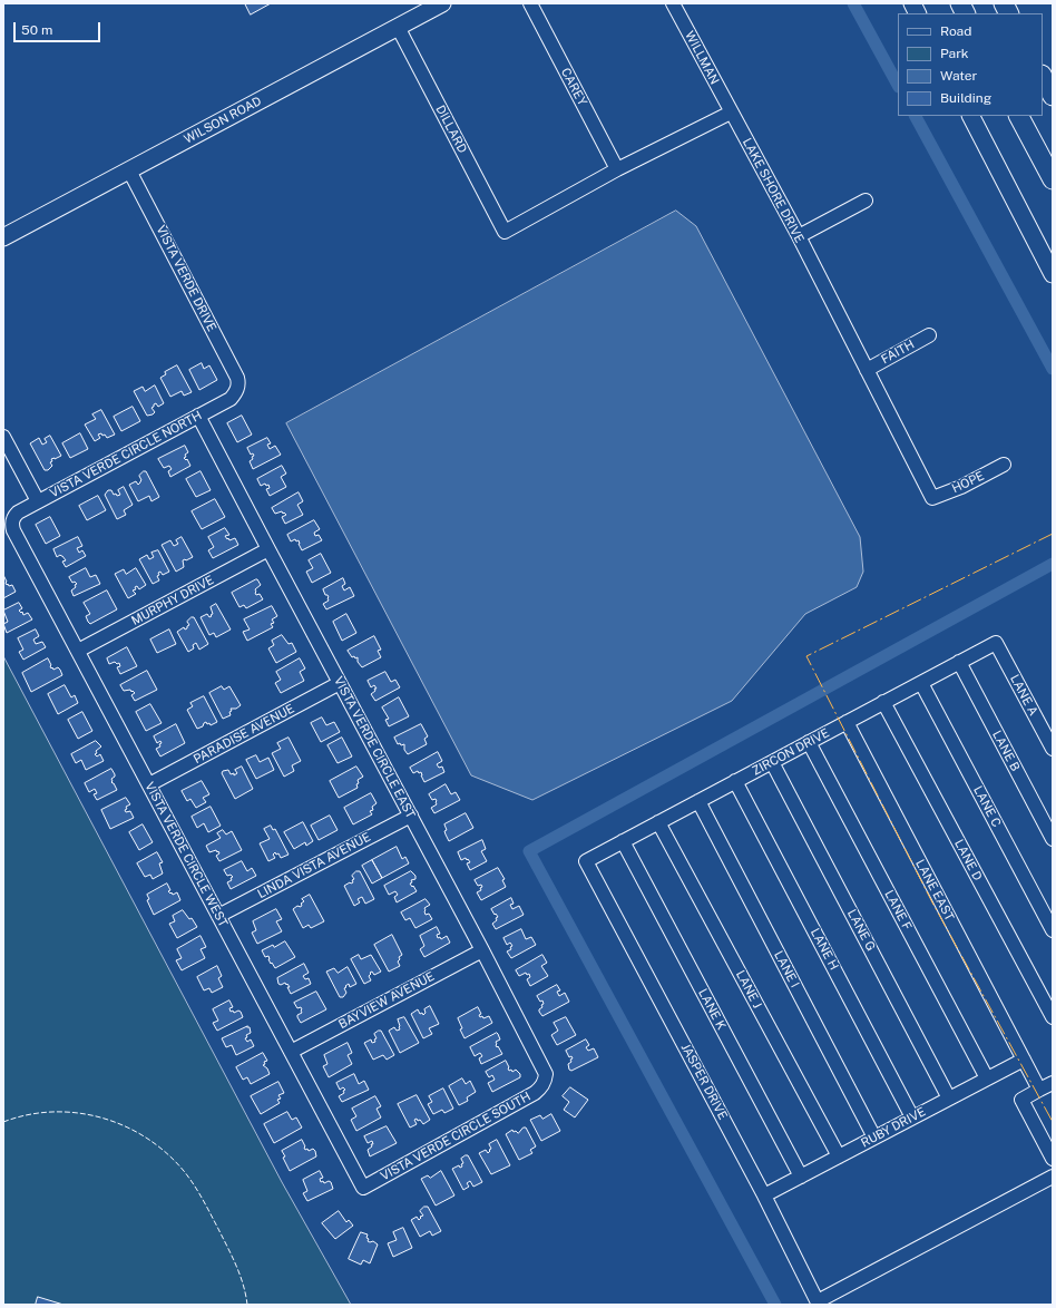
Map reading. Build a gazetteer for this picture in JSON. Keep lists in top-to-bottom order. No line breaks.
{"streets":{"main road":["WILSON ROAD"],"street":["WILLMAN","CAREY","DILLARD","LAKE SHORE DRIVE","VISTA VERDE DRIVE","FAITH","VISTA VERDE CIRCLE NORTH","HOPE","MURPHY DRIVE","LANE A","PARADISE AVENUE","VISTA VERDE CIRCLE EAST","LANE B","ZIRCON DRIVE","LANE C","VISTA VERDE CIRCLE WEST","LANE D","LINDA VISTA AVENUE","LANE EAST","LANE F","LANE G","LANE H","LANE I","LANE J","BAYVIEW AVENUE","LANE K","JASPER DRIVE","RUBY DRIVE","VISTA VERDE CIRCLE SOUTH"]},"crossings":[["WILLMAN","LAKE SHORE DRIVE"],["CAREY","DILLARD"],["WILSON ROAD","DILLARD"],["WILSON ROAD","VISTA VERDE DRIVE"],["LAKE SHORE DRIVE","FAITH"],["LAKE SHORE DRIVE","HOPE"],["VISTA VERDE DRIVE","VISTA VERDE CIRCLE NORTH"],["VISTA VERDE CIRCLE NORTH","VISTA VERDE CIRCLE EAST"],["VISTA VERDE CIRCLE NORTH","VISTA VERDE CIRCLE WEST"],["MURPHY DRIVE","VISTA VERDE CIRCLE EAST"],["MURPHY DRIVE","VISTA VERDE CIRCLE WEST"],["LANE A","ZIRCON DRIVE"],["PARADISE AVENUE","VISTA VERDE CIRCLE EAST"],["PARADISE AVENUE","VISTA VERDE CIRCLE WEST"],["VISTA VERDE CIRCLE EAST","LINDA VISTA AVENUE"],["VISTA VERDE CIRCLE EAST","BAYVIEW AVENUE"],["VISTA VERDE CIRCLE EAST","VISTA VERDE CIRCLE SOUTH"],["LANE B","ZIRCON DRIVE"],["ZIRCON DRIVE","LANE C"],["ZIRCON DRIVE","LANE D"],["ZIRCON DRIVE","LANE EAST"],["ZIRCON DRIVE","LANE F"],["ZIRCON DRIVE","LANE G"],["ZIRCON DRIVE","LANE H"],["ZIRCON DRIVE","LANE I"],["ZIRCON DRIVE","LANE J"],["ZIRCON DRIVE","LANE K"],["ZIRCON DRIVE","JASPER DRIVE"],["VISTA VERDE CIRCLE WEST","LINDA VISTA AVENUE"],["VISTA VERDE CIRCLE WEST","BAYVIEW AVENUE"],["VISTA VERDE CIRCLE WEST","VISTA VERDE CIRCLE SOUTH"],["LANE EAST","RUBY DRIVE"],["LANE F","RUBY DRIVE"],["LANE G","RUBY DRIVE"],["LANE H","RUBY DRIVE"],["LANE I","RUBY DRIVE"],["LANE J","RUBY DRIVE"],["LANE K","RUBY DRIVE"],["JASPER DRIVE","RUBY DRIVE"]],"legend":["Road","Park","Water","Building"],"scale_bar":"50 m"}
